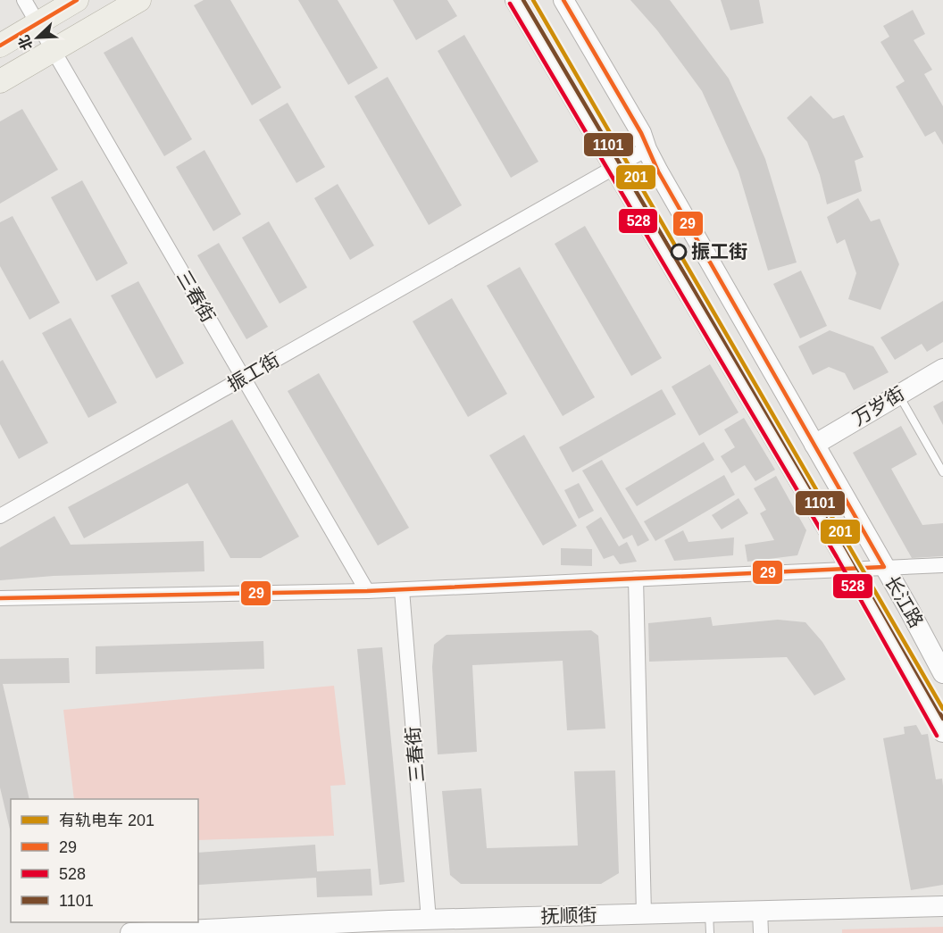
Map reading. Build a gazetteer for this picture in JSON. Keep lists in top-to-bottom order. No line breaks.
{"streets":{"main road":["万岁街","长江路","抚顺街"],"street":["三春街","振工街"]},"crossings":[["三春街","振工街"],["三春街","抚顺街"],["振工街","长江路"],["万岁街","长江路"]],"places":["振工街"],"lines":["tram line 201","transit line 29","transit line 1101","transit line 528"],"legend":["有轨电车 201","29","528","1101"],"north":"bottom left"}
